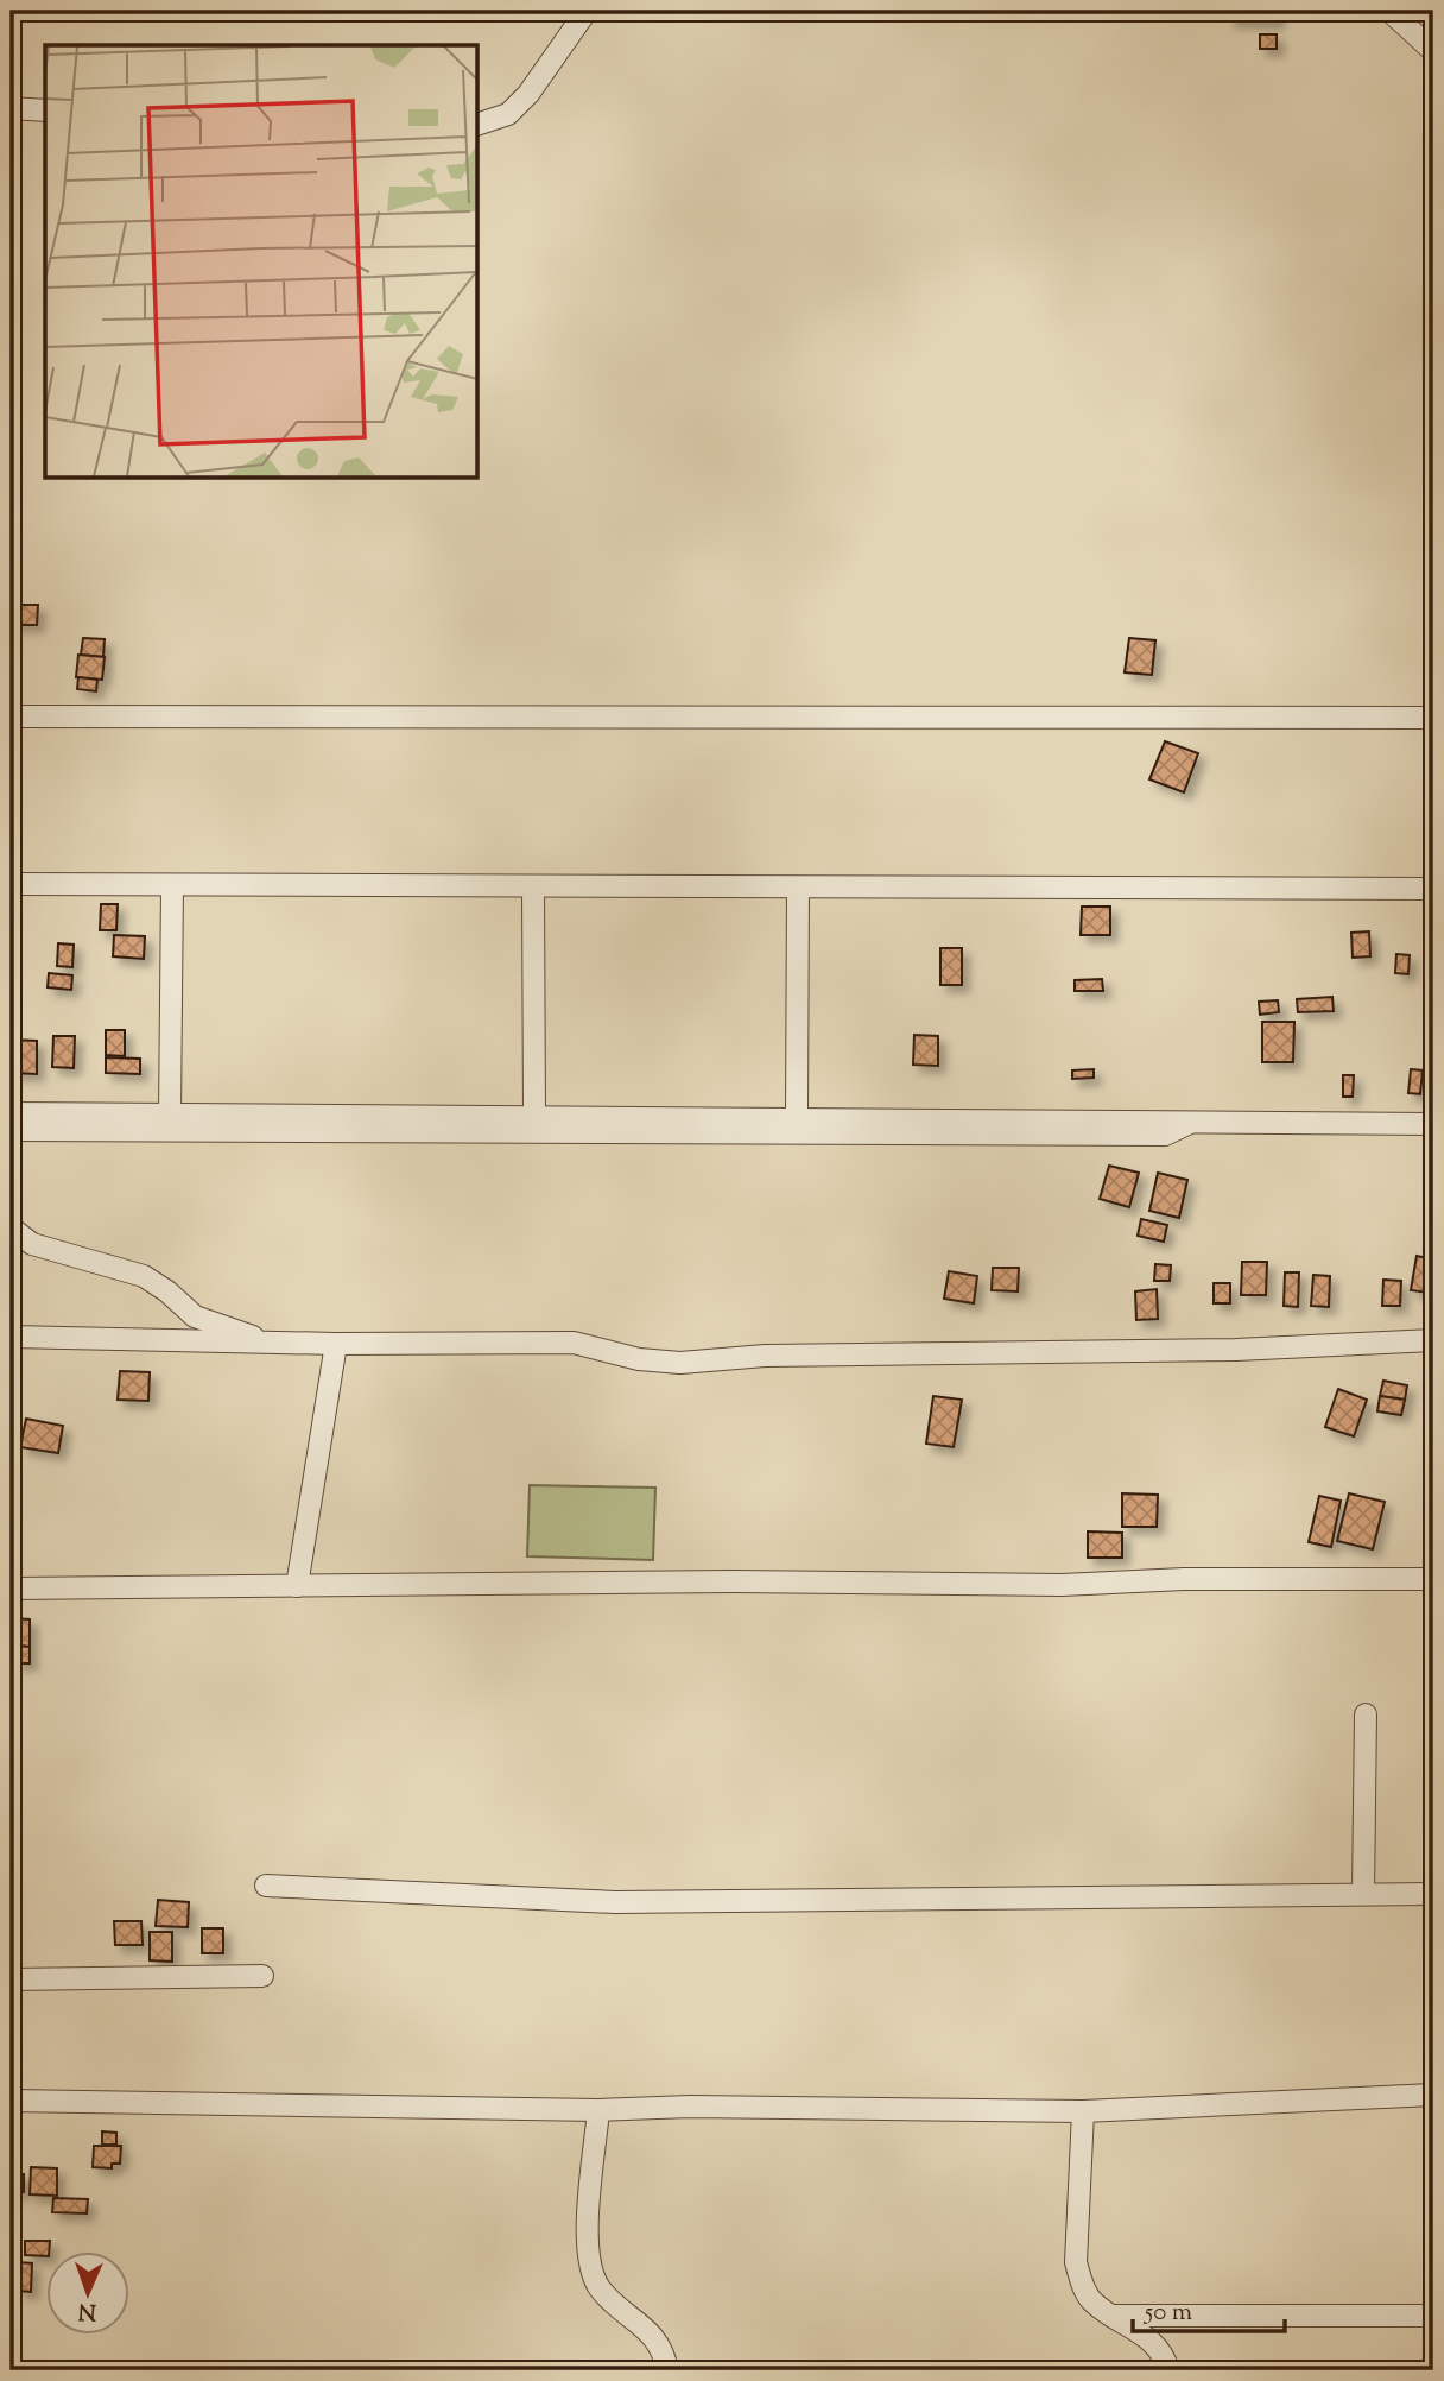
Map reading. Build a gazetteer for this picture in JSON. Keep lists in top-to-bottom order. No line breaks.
{"scale_bar":"50 m","north":"bottom"}
